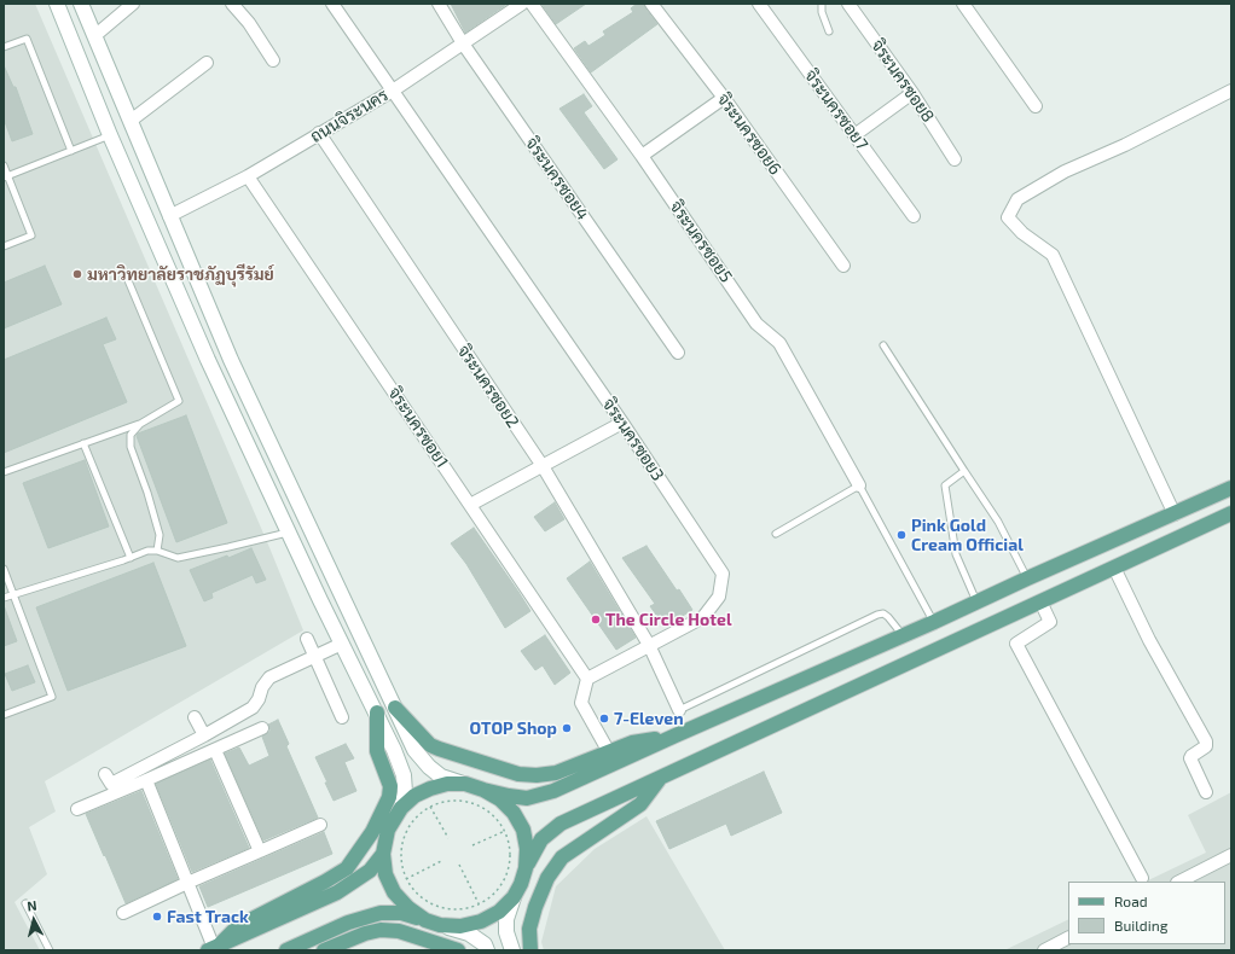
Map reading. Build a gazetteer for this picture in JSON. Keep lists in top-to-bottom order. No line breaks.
{"streets":{"street":["จิระนครซอย8","จิระนครซอย7","ถนนจิระนคร","จิระนครซอย6","จิระนครซอย4","จิระนครซอย5","จิระนครซอย2","จิระนครซอย1","จิระนครซอย3"]},"crossings":[["ถนนจิระนคร","จิระนครซอย4"],["ถนนจิระนคร","จิระนครซอย2"],["ถนนจิระนคร","จิระนครซอย1"],["ถนนจิระนคร","จิระนครซอย3"],["จิระนครซอย2","จิระนครซอย3"],["จิระนครซอย1","จิระนครซอย3"]],"places":["มหาวิทยาลัยราชภัฏบุรีรัมย์","Pink Gold Cream Official","The Circle Hotel","7-Eleven","OTOP Shop","Fast Track"],"legend":["Road","Building"],"north":"top"}
